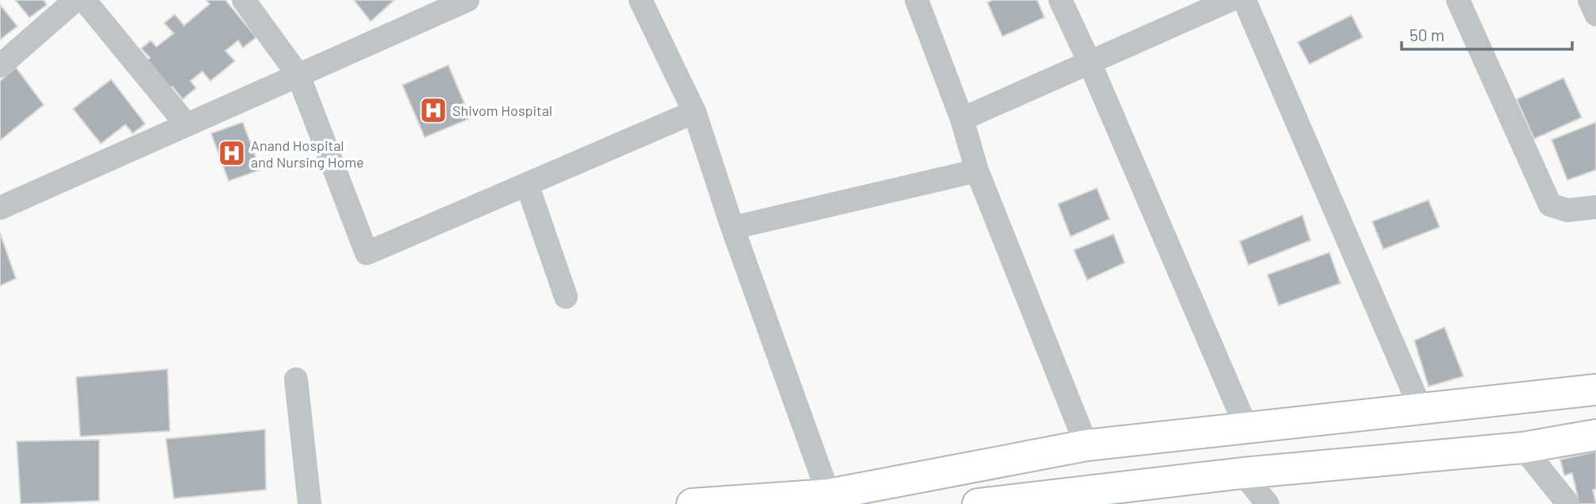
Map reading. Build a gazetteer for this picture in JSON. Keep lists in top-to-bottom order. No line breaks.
{"places":{"hospital":["Shivom Hospital","Anand Hospital and Nursing Home"]},"scale_bar":"50 m"}
